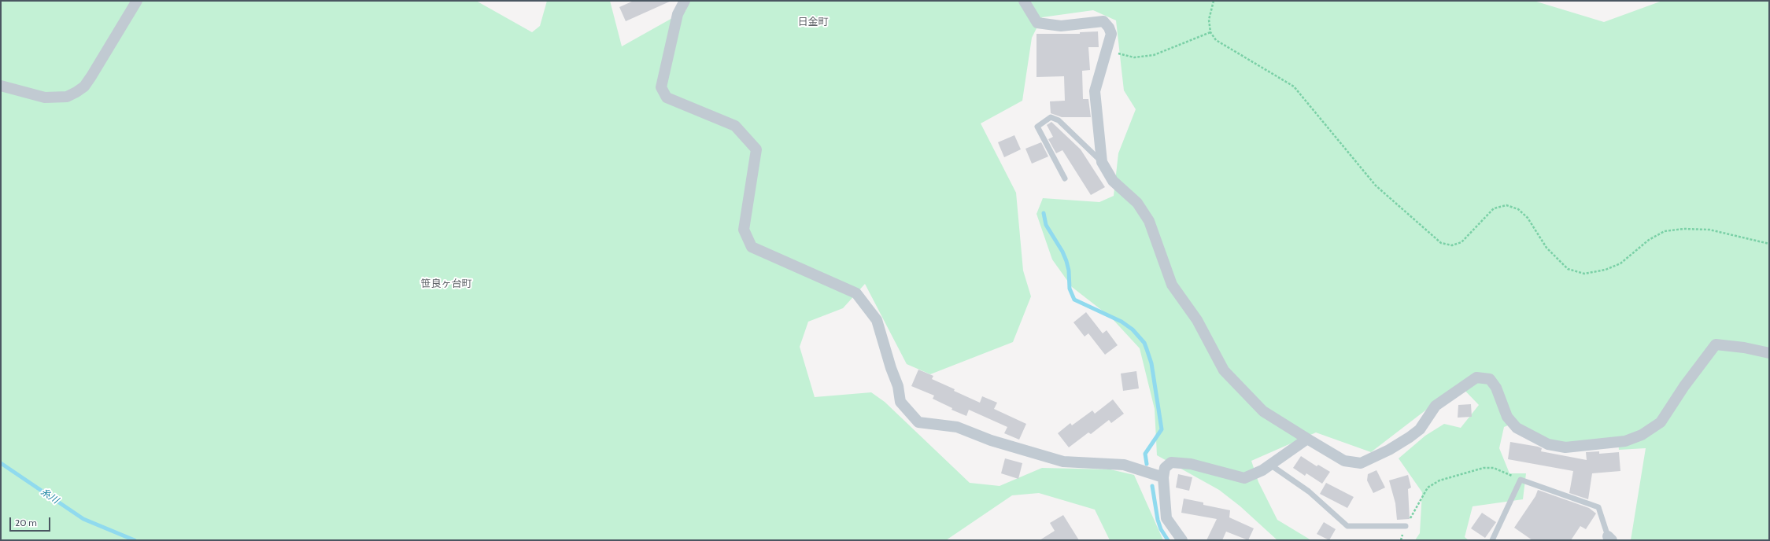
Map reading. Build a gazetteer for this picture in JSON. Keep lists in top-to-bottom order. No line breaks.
{"districts":["日金町","笹良ヶ台町"],"water":["糸川"],"scale_bar":"20 m"}
